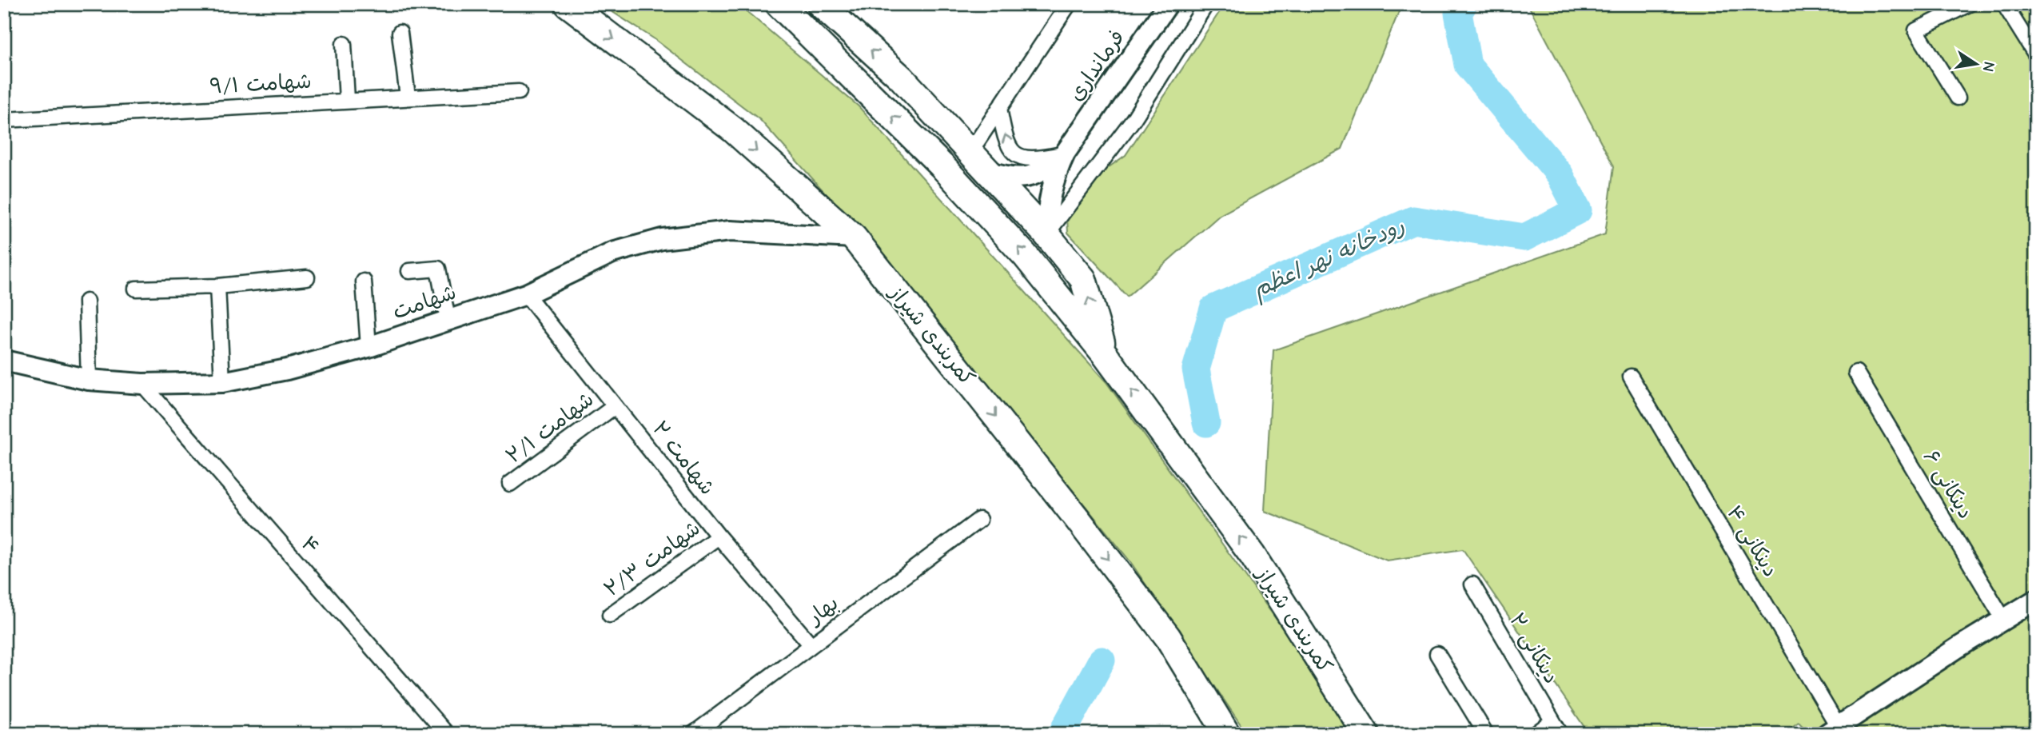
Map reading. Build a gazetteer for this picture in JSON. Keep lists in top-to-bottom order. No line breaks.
{"streets":{"highway":["کمربندی شیراز"],"street":["فرمانداری","۹/۱ شهامت","شهامت","۲/۱ شهامت","۲ شهامت","۶ دینکانی","۴ دینکانی","۴","۲/۳ شهامت","بهار","۲ دینکانی"]},"crossings":[["شهامت","کمربندی شیراز"],["شهامت","۲ شهامت"],["شهامت","۴"],["۲/۱ شهامت","۲ شهامت"],["۲ شهامت","۲/۳ شهامت"],["۲ شهامت","بهار"]],"water":["رودخانه نهر اعظم"],"north":"right"}
